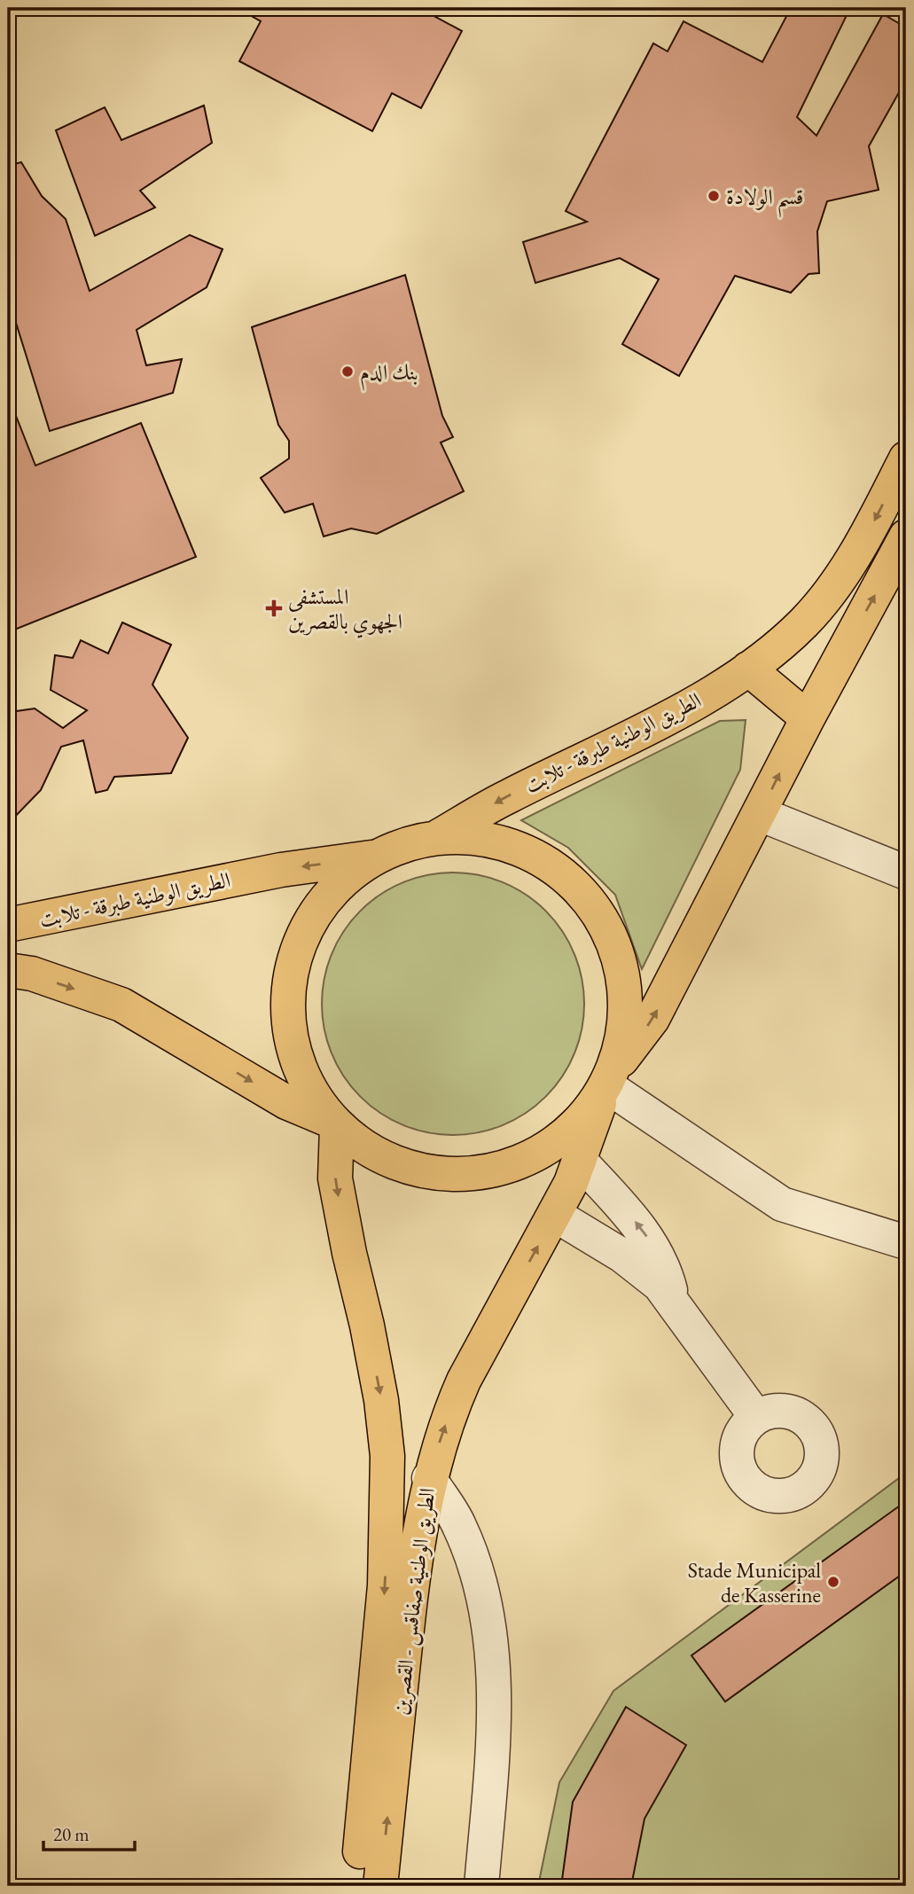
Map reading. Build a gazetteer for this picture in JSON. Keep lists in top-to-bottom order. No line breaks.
{"streets":{"main road":["الطريق الوطنية طبرقة - تلابت","الطريق الوطنية صفاقس - القصرين"]},"one_way":["الطريق الوطنية طبرقة - تلابت"],"places":{"other":["قسم الولادة","بنك الدم","Stade Municipal de Kasserine"],"health":["المستشفى الجهوي بالقصرين"]},"scale_bar":"20 m"}
